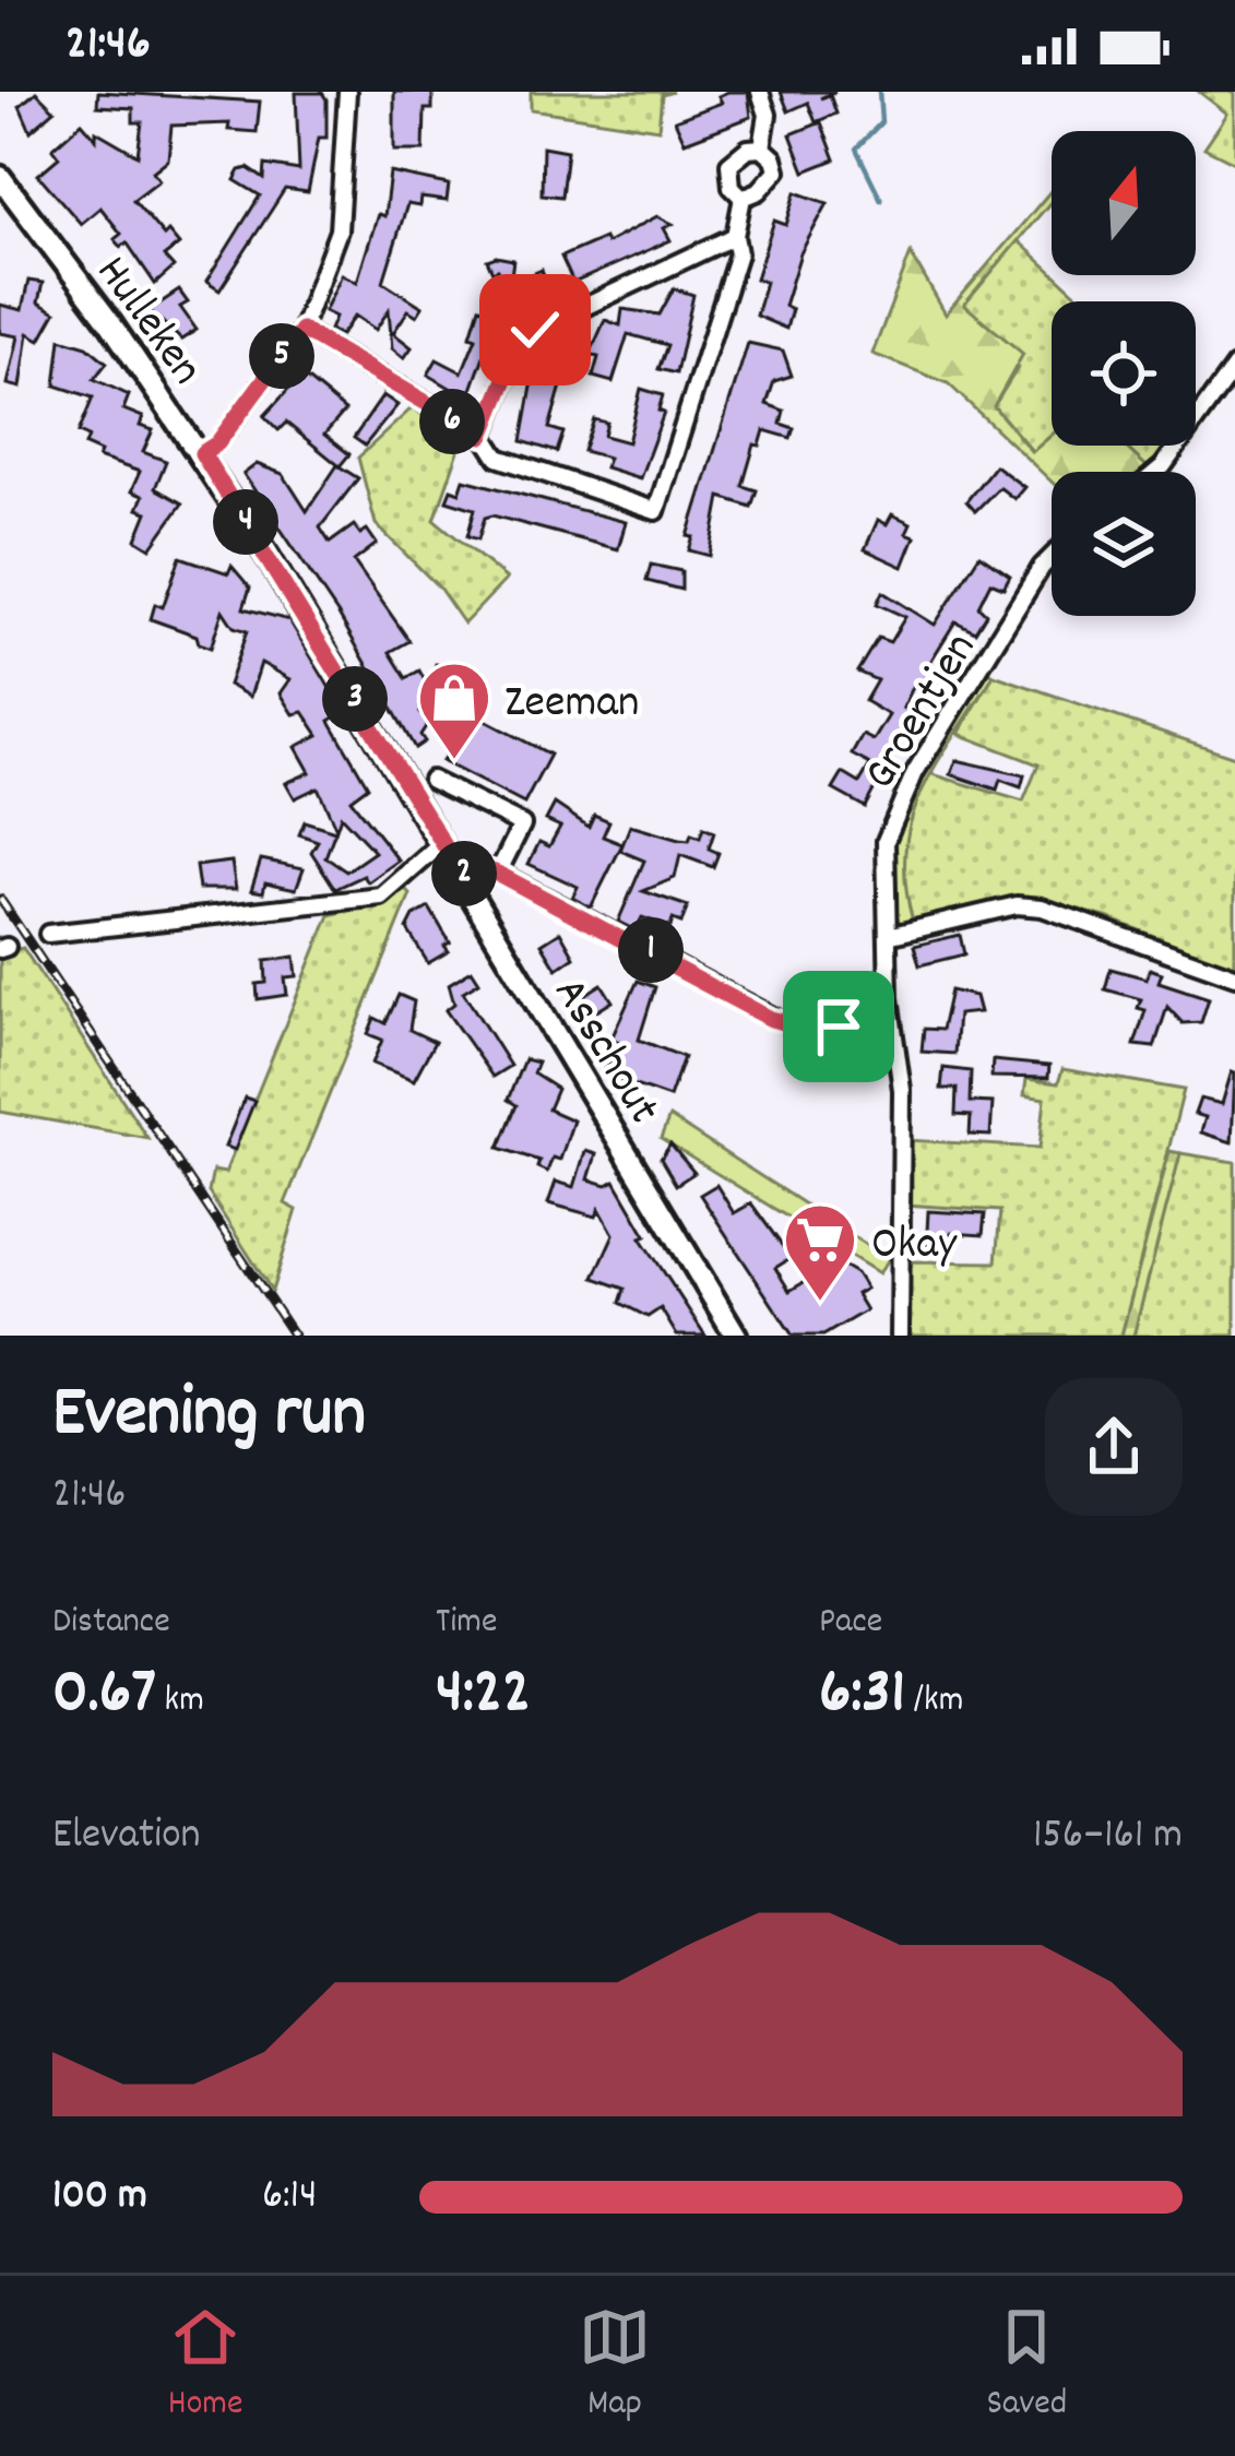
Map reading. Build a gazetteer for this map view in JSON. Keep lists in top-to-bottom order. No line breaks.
{"streets":{"main road":["Hulleken","Asschout"],"street":["Groentjen"]},"crossings":[["Hulleken","Asschout"]],"places":{"shop":["Zeeman"],"supermarket":["Okay"]},"north":"top","page":{"status":"21:46","pins":["5","6","4","3","2","1"],"heading":["Evening run","21:46"],"stats":[["Distance","0.67 km"],["Time","4:22"],["Pace","6:31 /km"]],"chart":["Elevation","156–161 m"],"list":[{"name":"100 m","note":"6:14"}],"tabs":["Home","Map","Saved"]}}
